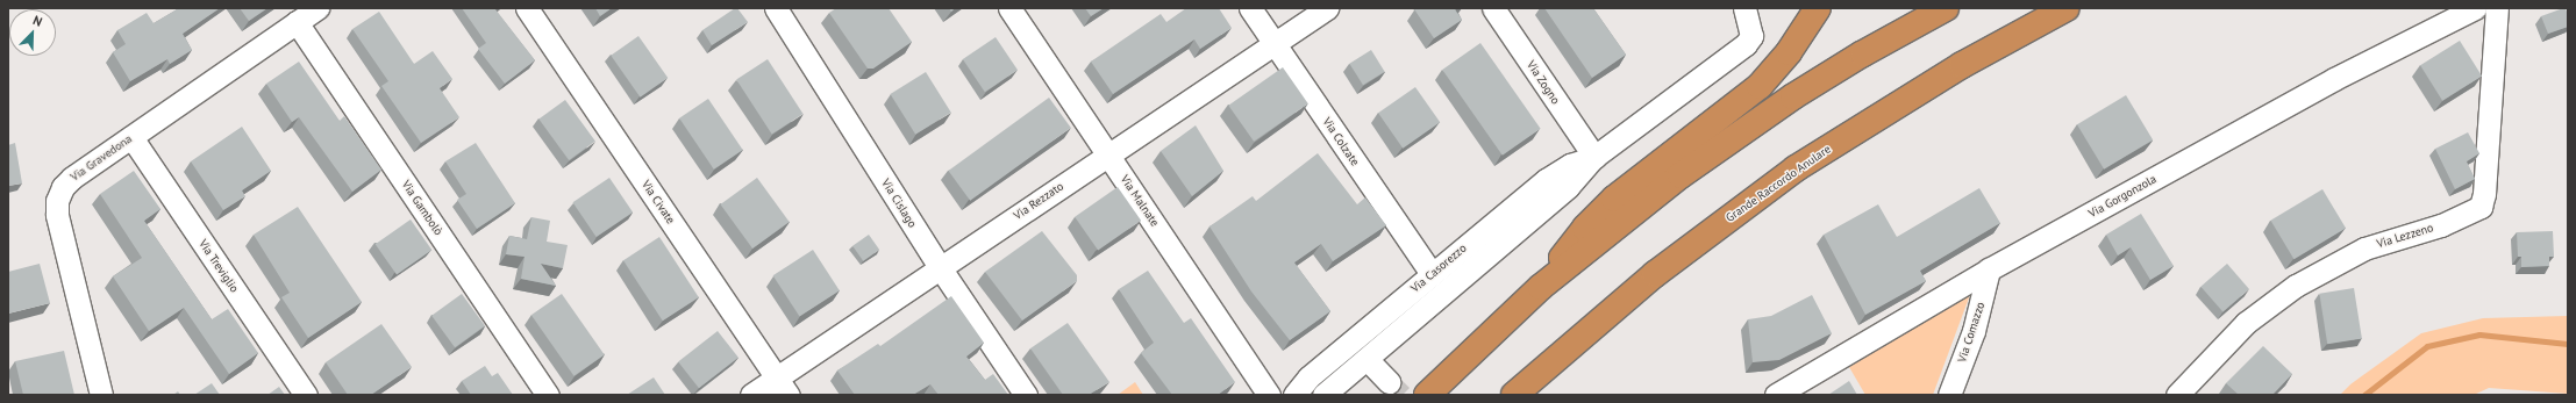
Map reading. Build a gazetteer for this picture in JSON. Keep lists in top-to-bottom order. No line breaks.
{"streets":{"highway":["Grande Raccordo Anulare"],"street":["Via Zogno","Via Colzate","Via Gravedona","Via Gorgonzola","Via Rezzato","Via Malnate","Via Civate","Via Cislago","Via Gambolò","Via Lezzeno","Via Treviglio","Via Casorezzo","Via Comazzo"]},"crossings":[["Via Zogno","Via Casorezzo"],["Via Colzate","Via Rezzato"],["Via Colzate","Via Casorezzo"],["Via Gravedona","Via Gambolò"],["Via Gravedona","Via Treviglio"],["Via Gorgonzola","Via Comazzo"],["Via Rezzato","Via Malnate"],["Via Rezzato","Via Civate"],["Via Rezzato","Via Cislago"]],"north":"top right"}
